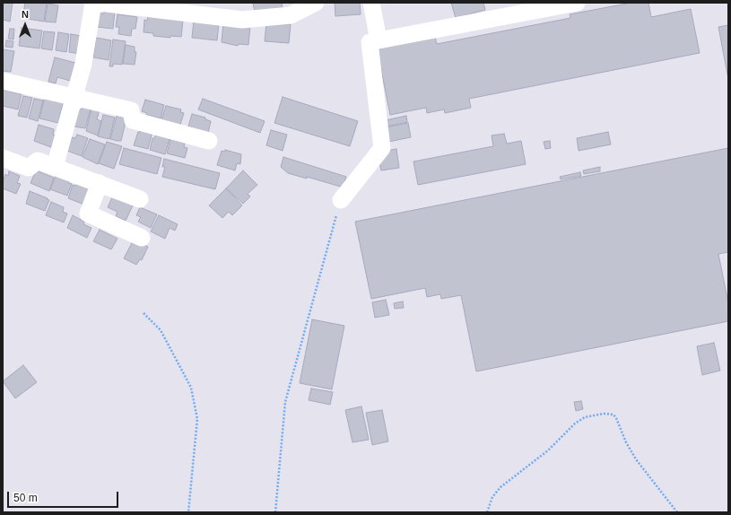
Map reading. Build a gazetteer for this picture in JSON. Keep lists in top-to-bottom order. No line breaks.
{"scale_bar":"50 m","north":"top"}
